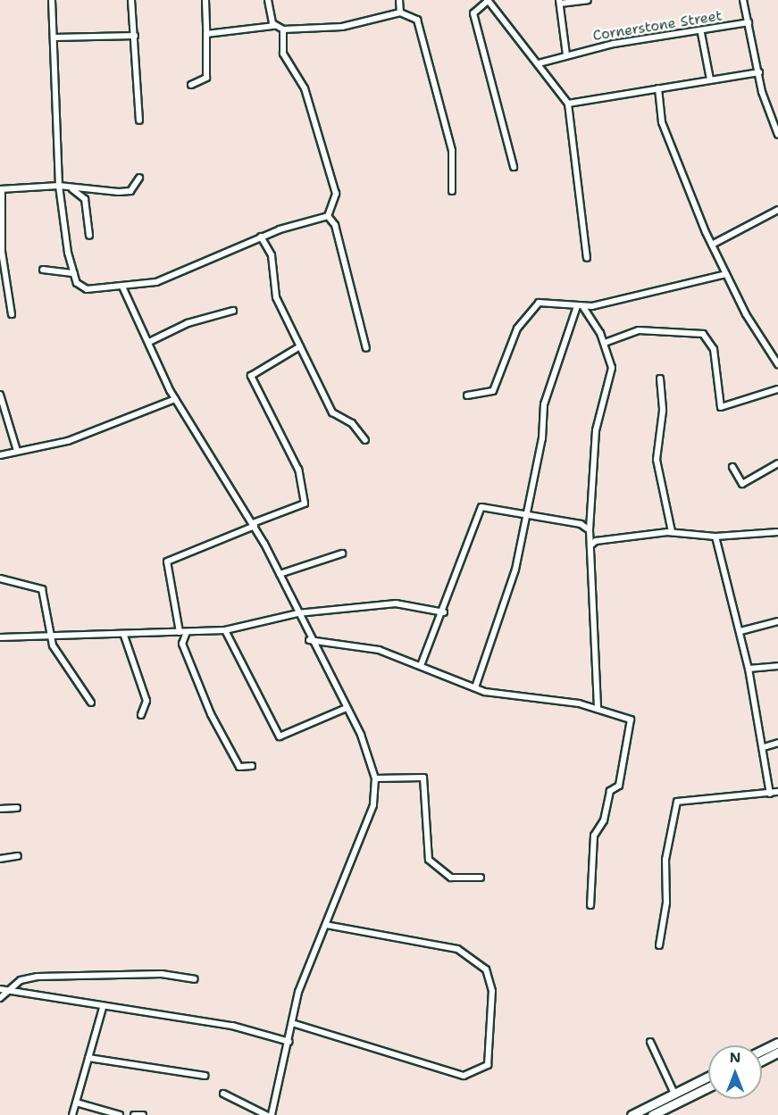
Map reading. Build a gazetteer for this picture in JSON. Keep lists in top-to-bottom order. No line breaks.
{"streets":{"street":["Cornerstone Street"]},"north":"top"}
